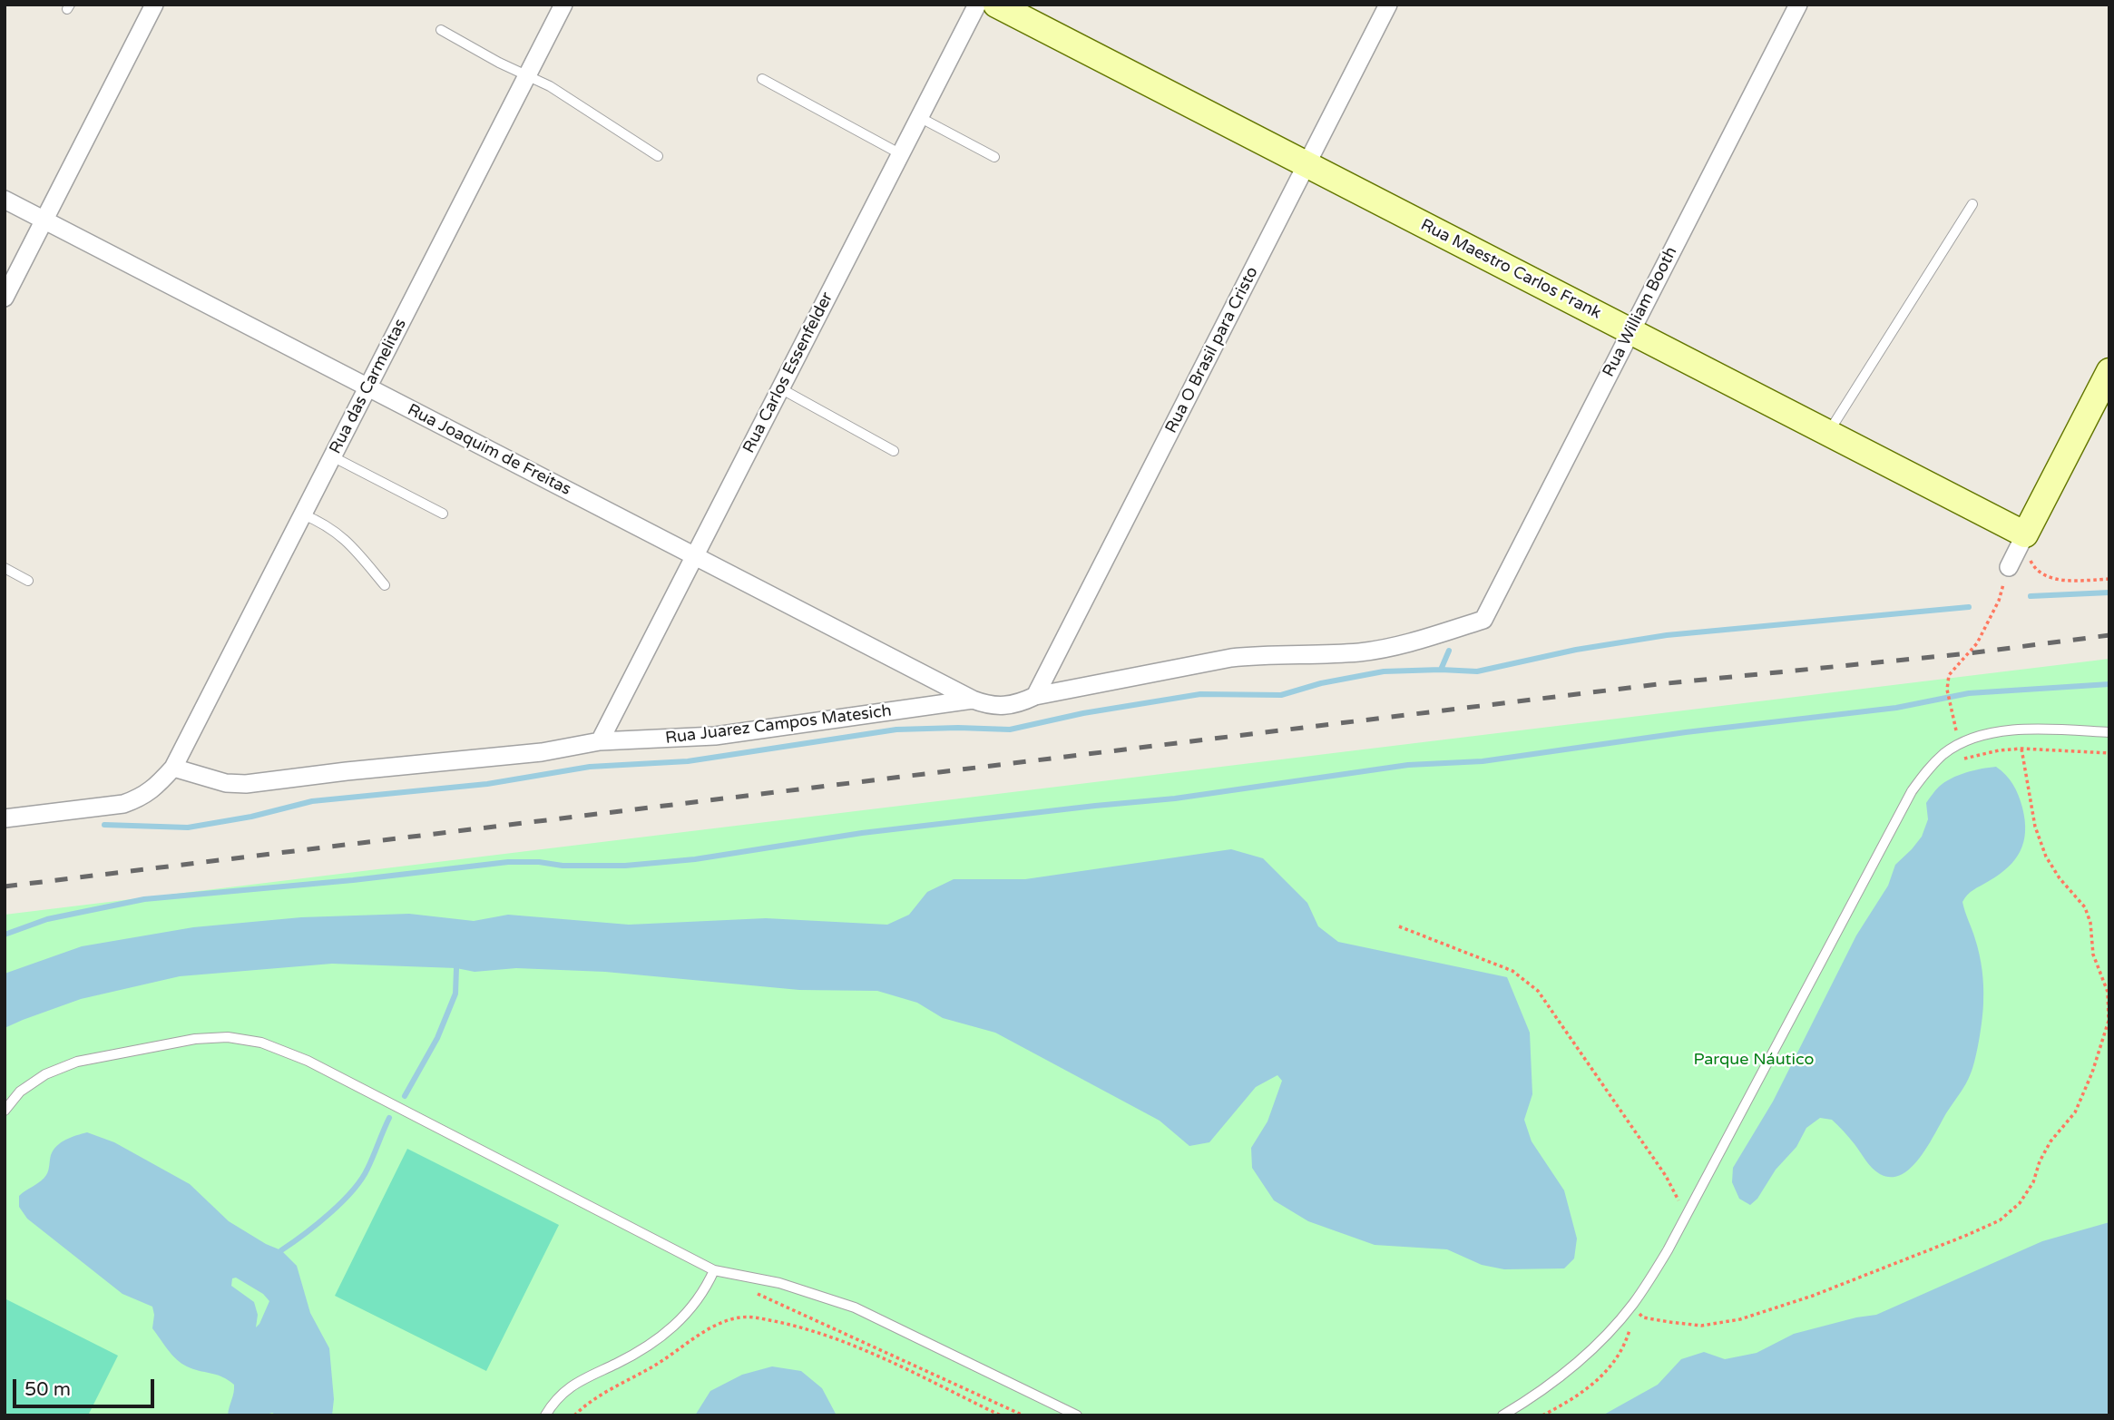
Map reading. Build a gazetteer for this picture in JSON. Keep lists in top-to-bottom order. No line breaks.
{"streets":{"street":["Rua Maestro Carlos Frank","Rua William Booth","Rua O Brasil para Cristo","Rua Carlos Essenfelder","Rua das Carmelitas","Rua Joaquim de Freitas","Rua Juarez Campos Matesich"]},"crossings":[["Rua Maestro Carlos Frank","Rua William Booth"],["Rua Maestro Carlos Frank","Rua O Brasil para Cristo"],["Rua William Booth","Rua Juarez Campos Matesich"],["Rua O Brasil para Cristo","Rua Juarez Campos Matesich"],["Rua Carlos Essenfelder","Rua Joaquim de Freitas"],["Rua Carlos Essenfelder","Rua Juarez Campos Matesich"],["Rua das Carmelitas","Rua Joaquim de Freitas"],["Rua das Carmelitas","Rua Juarez Campos Matesich"],["Rua Joaquim de Freitas","Rua Juarez Campos Matesich"]],"parks":["Parque Náutico"],"scale_bar":"50 m"}
